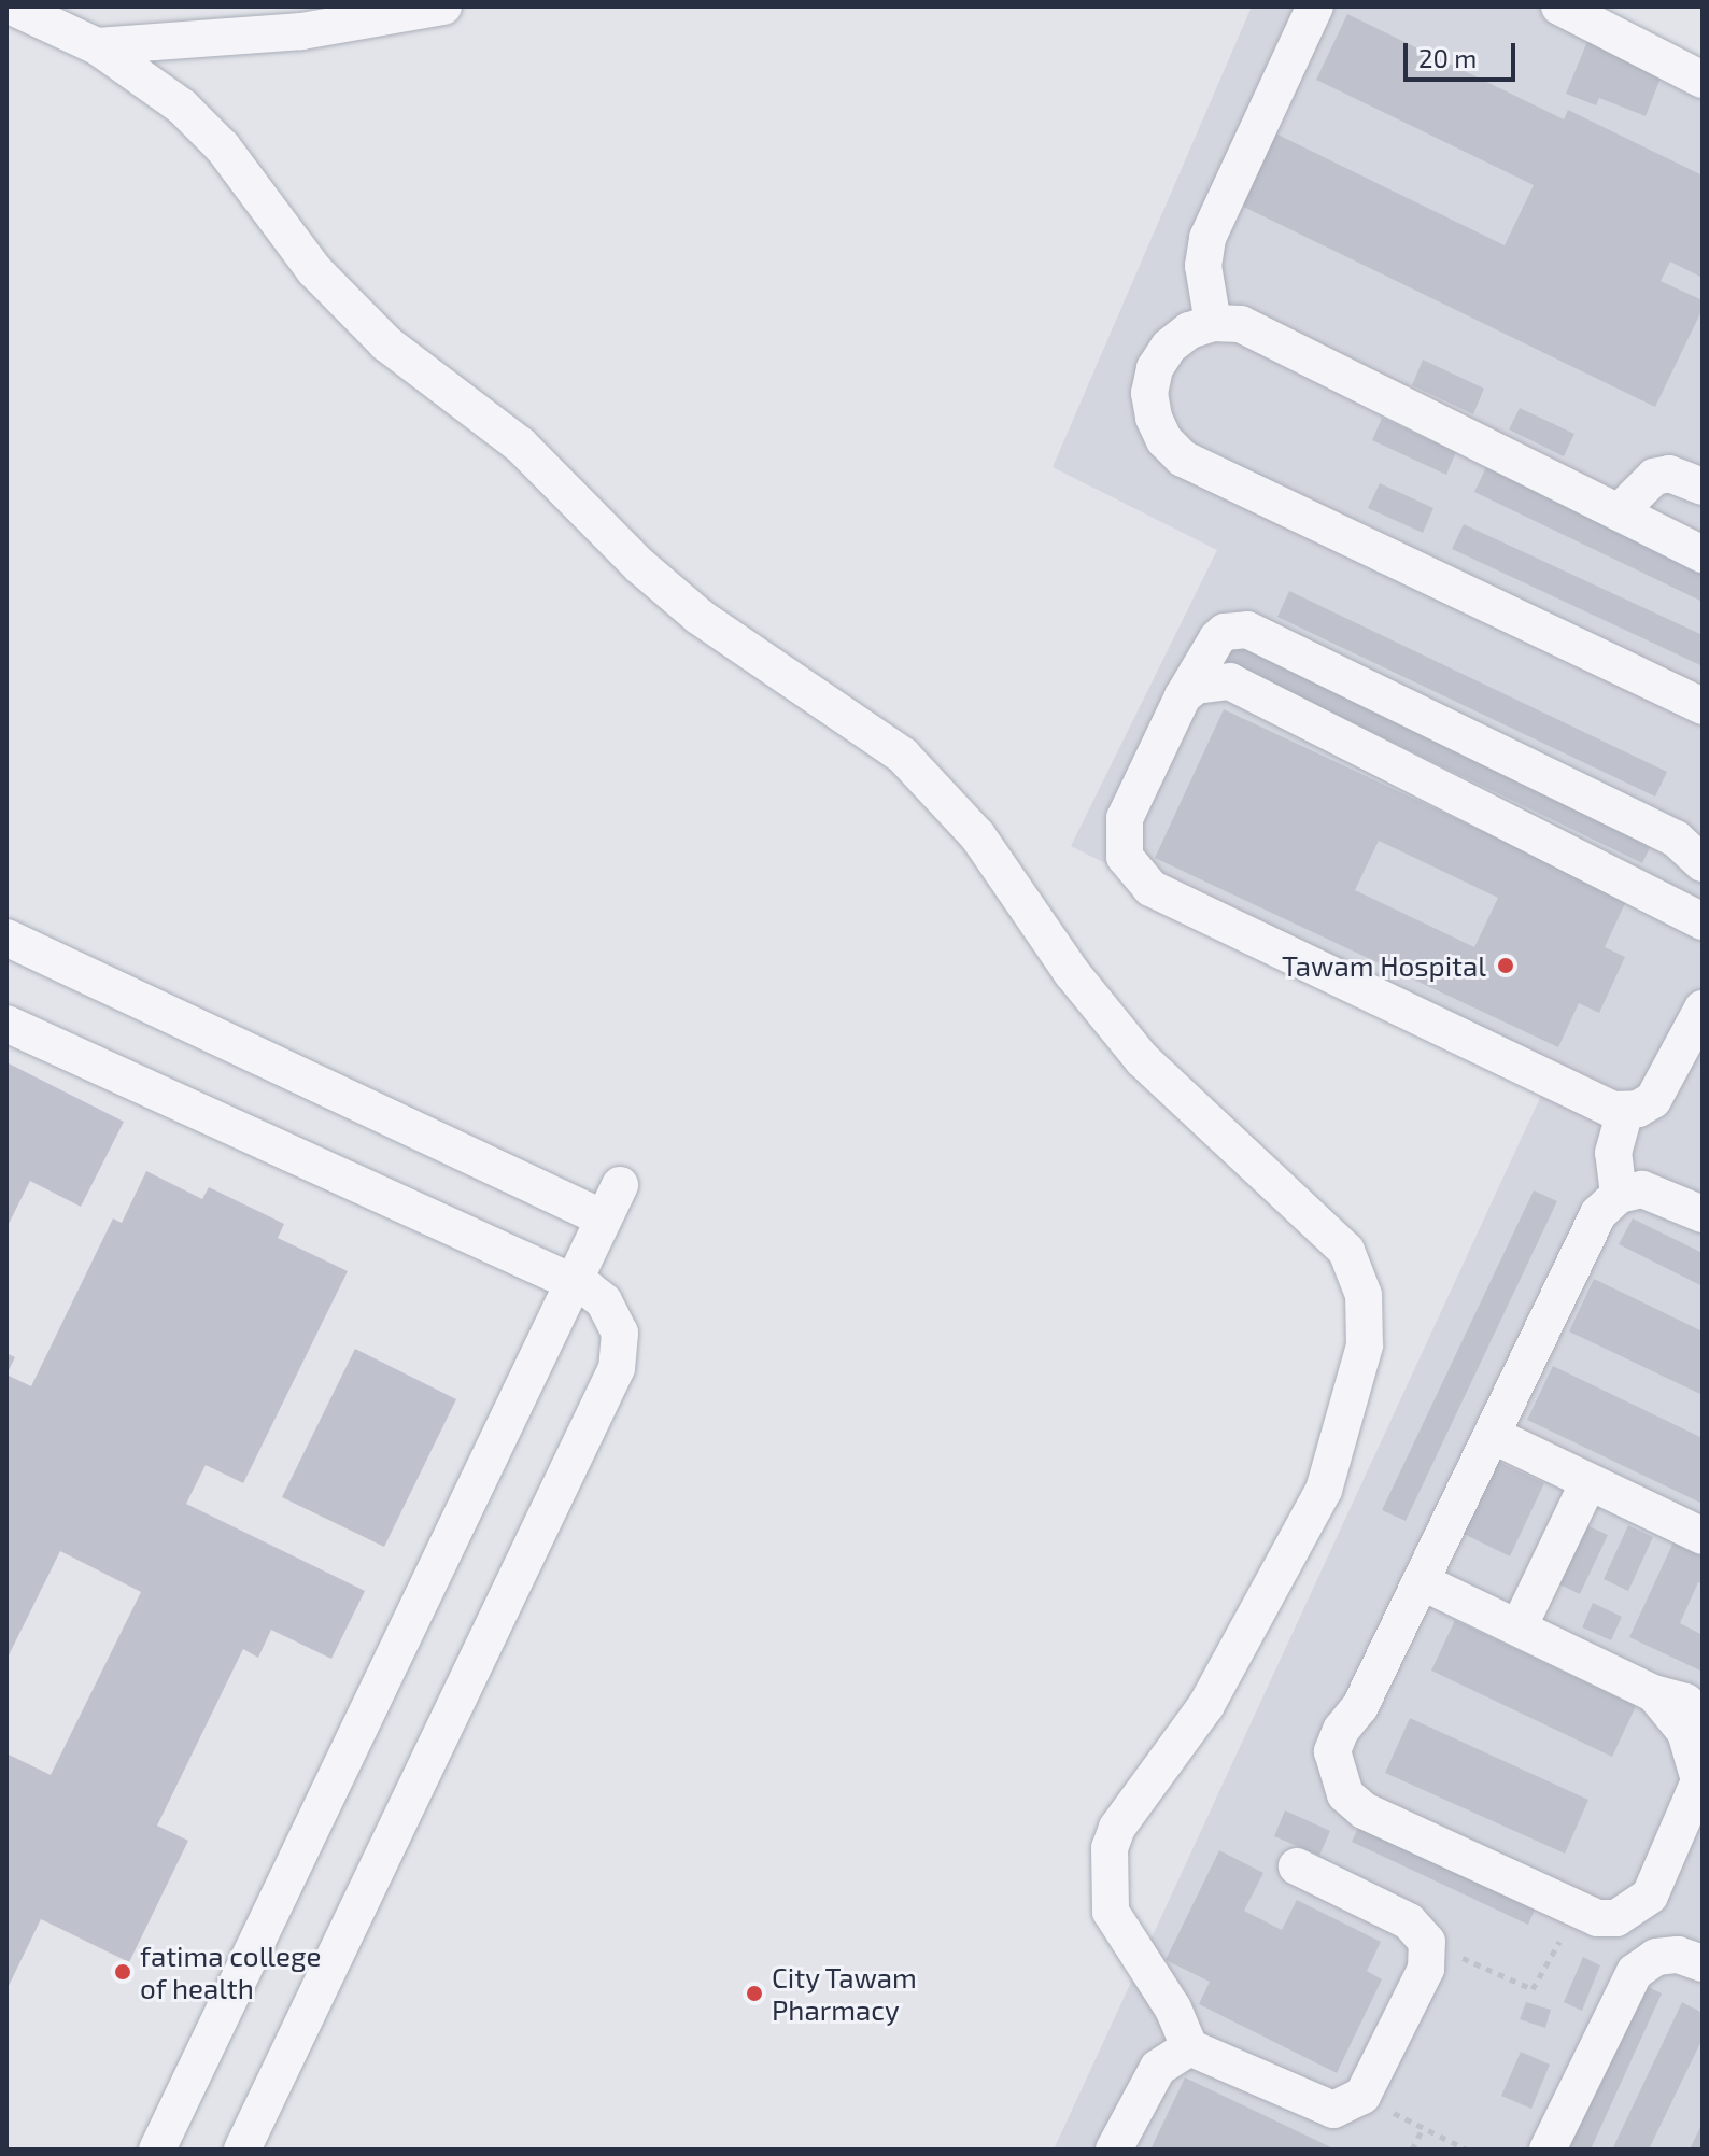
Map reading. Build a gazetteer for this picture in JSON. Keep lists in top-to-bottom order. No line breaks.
{"places":["Tawam Hospital","fatima college of health","City Tawam Pharmacy"],"scale_bar":"20 m"}
